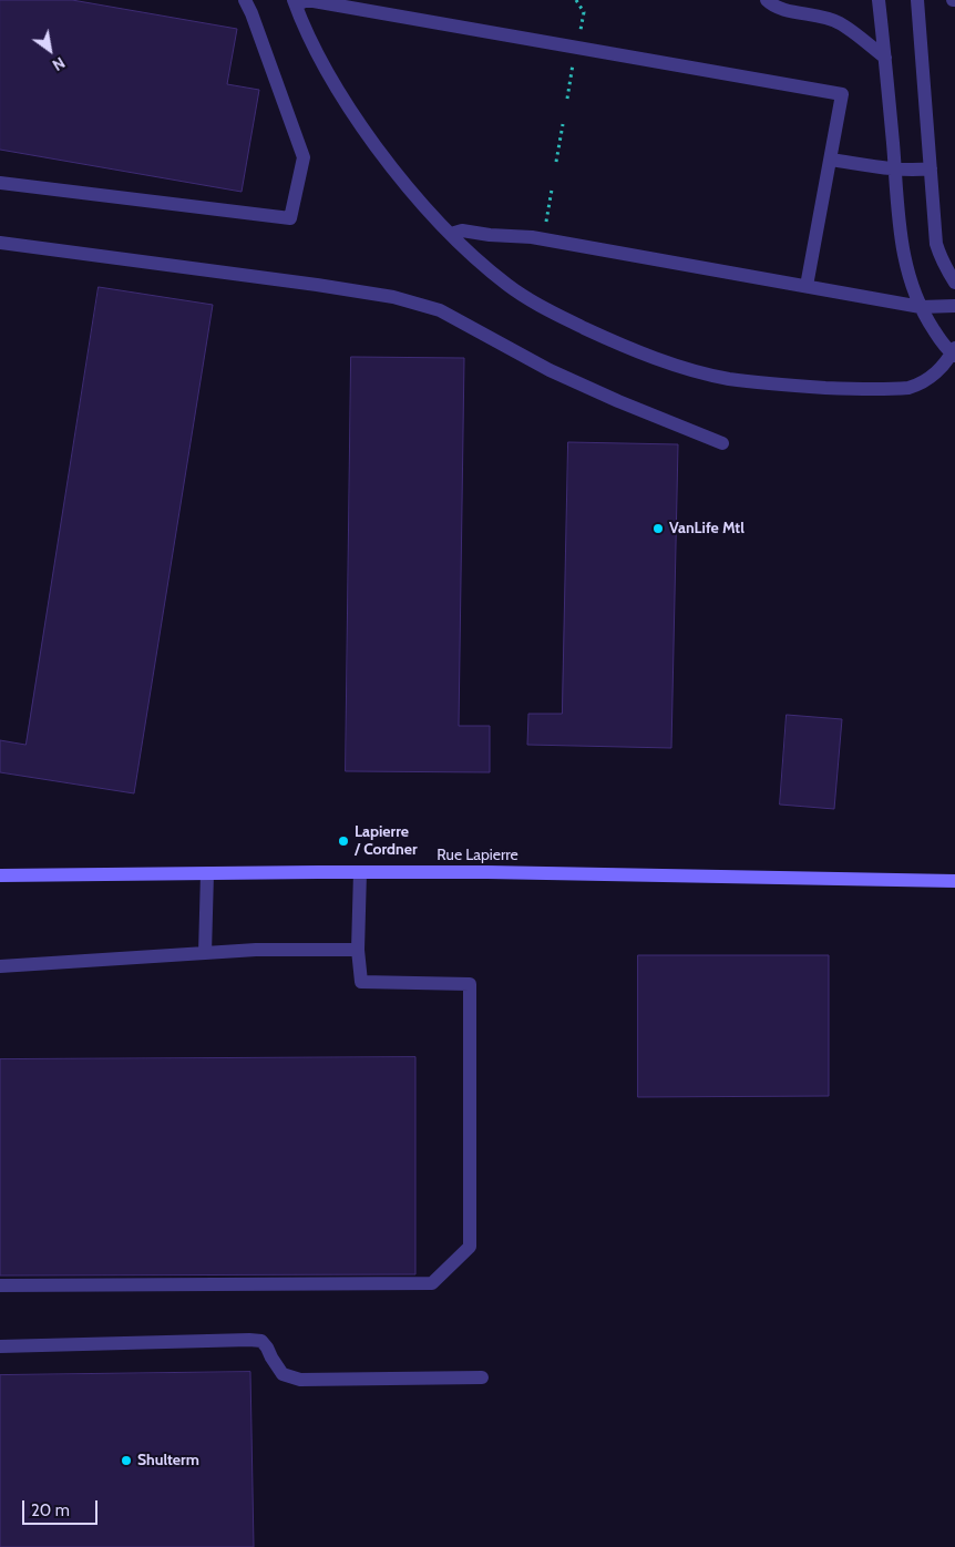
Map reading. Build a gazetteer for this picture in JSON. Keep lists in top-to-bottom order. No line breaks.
{"streets":{"street":["Rue Lapierre"]},"places":["VanLife Mtl","Lapierre / Cordner","Shulterm"],"scale_bar":"20 m","north":"bottom right"}
